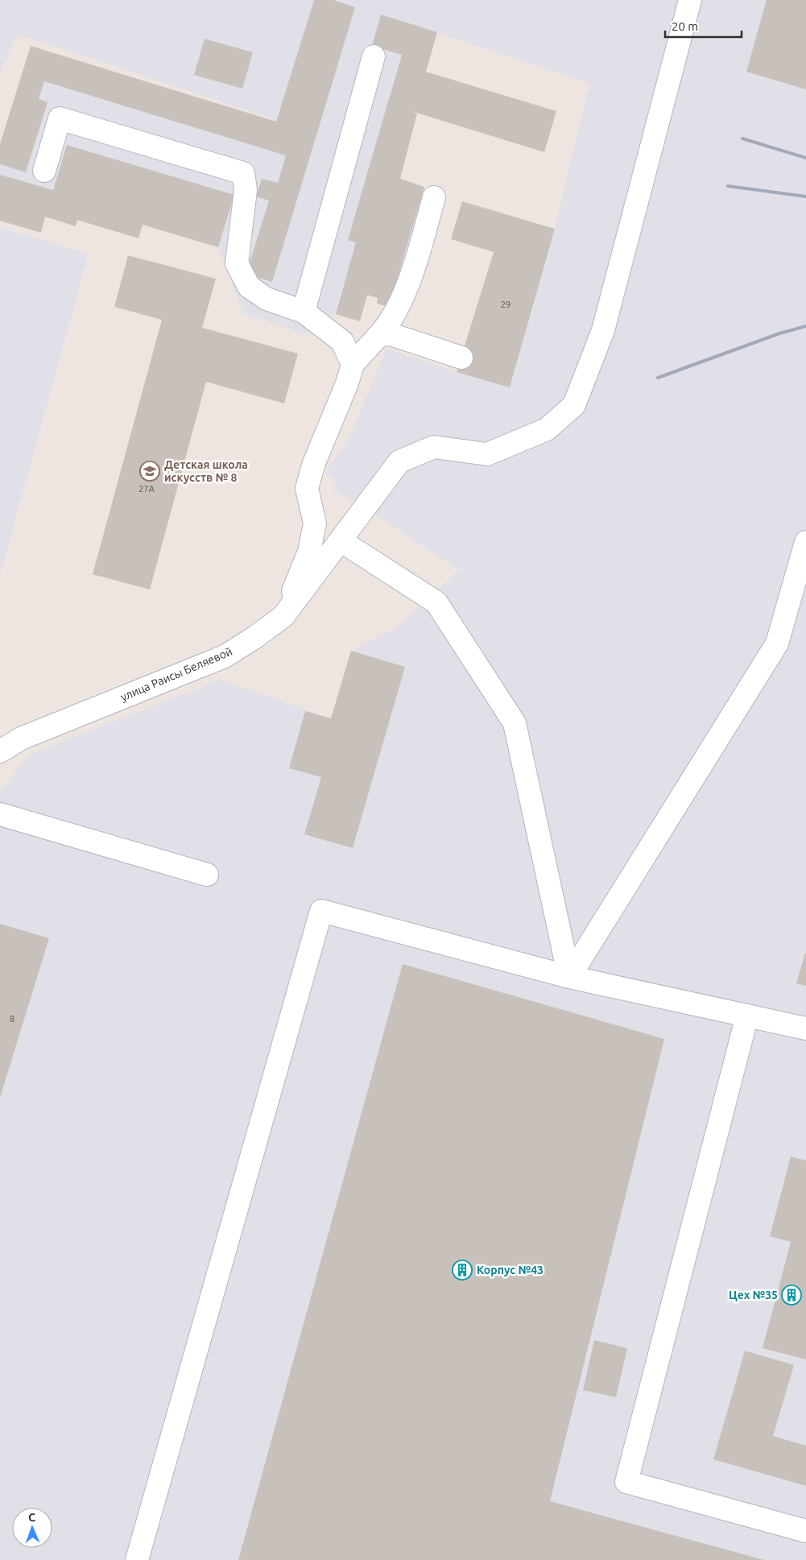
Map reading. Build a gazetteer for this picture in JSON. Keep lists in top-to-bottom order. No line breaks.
{"streets":{"street":["улица Раисы Беляевой"]},"places":{"school or university":["Детская школа искусств № 8"],"building":["Корпус №43","Цех №35"]},"house_numbers":["29","27А","8"],"scale_bar":"20 m","north":"top"}
